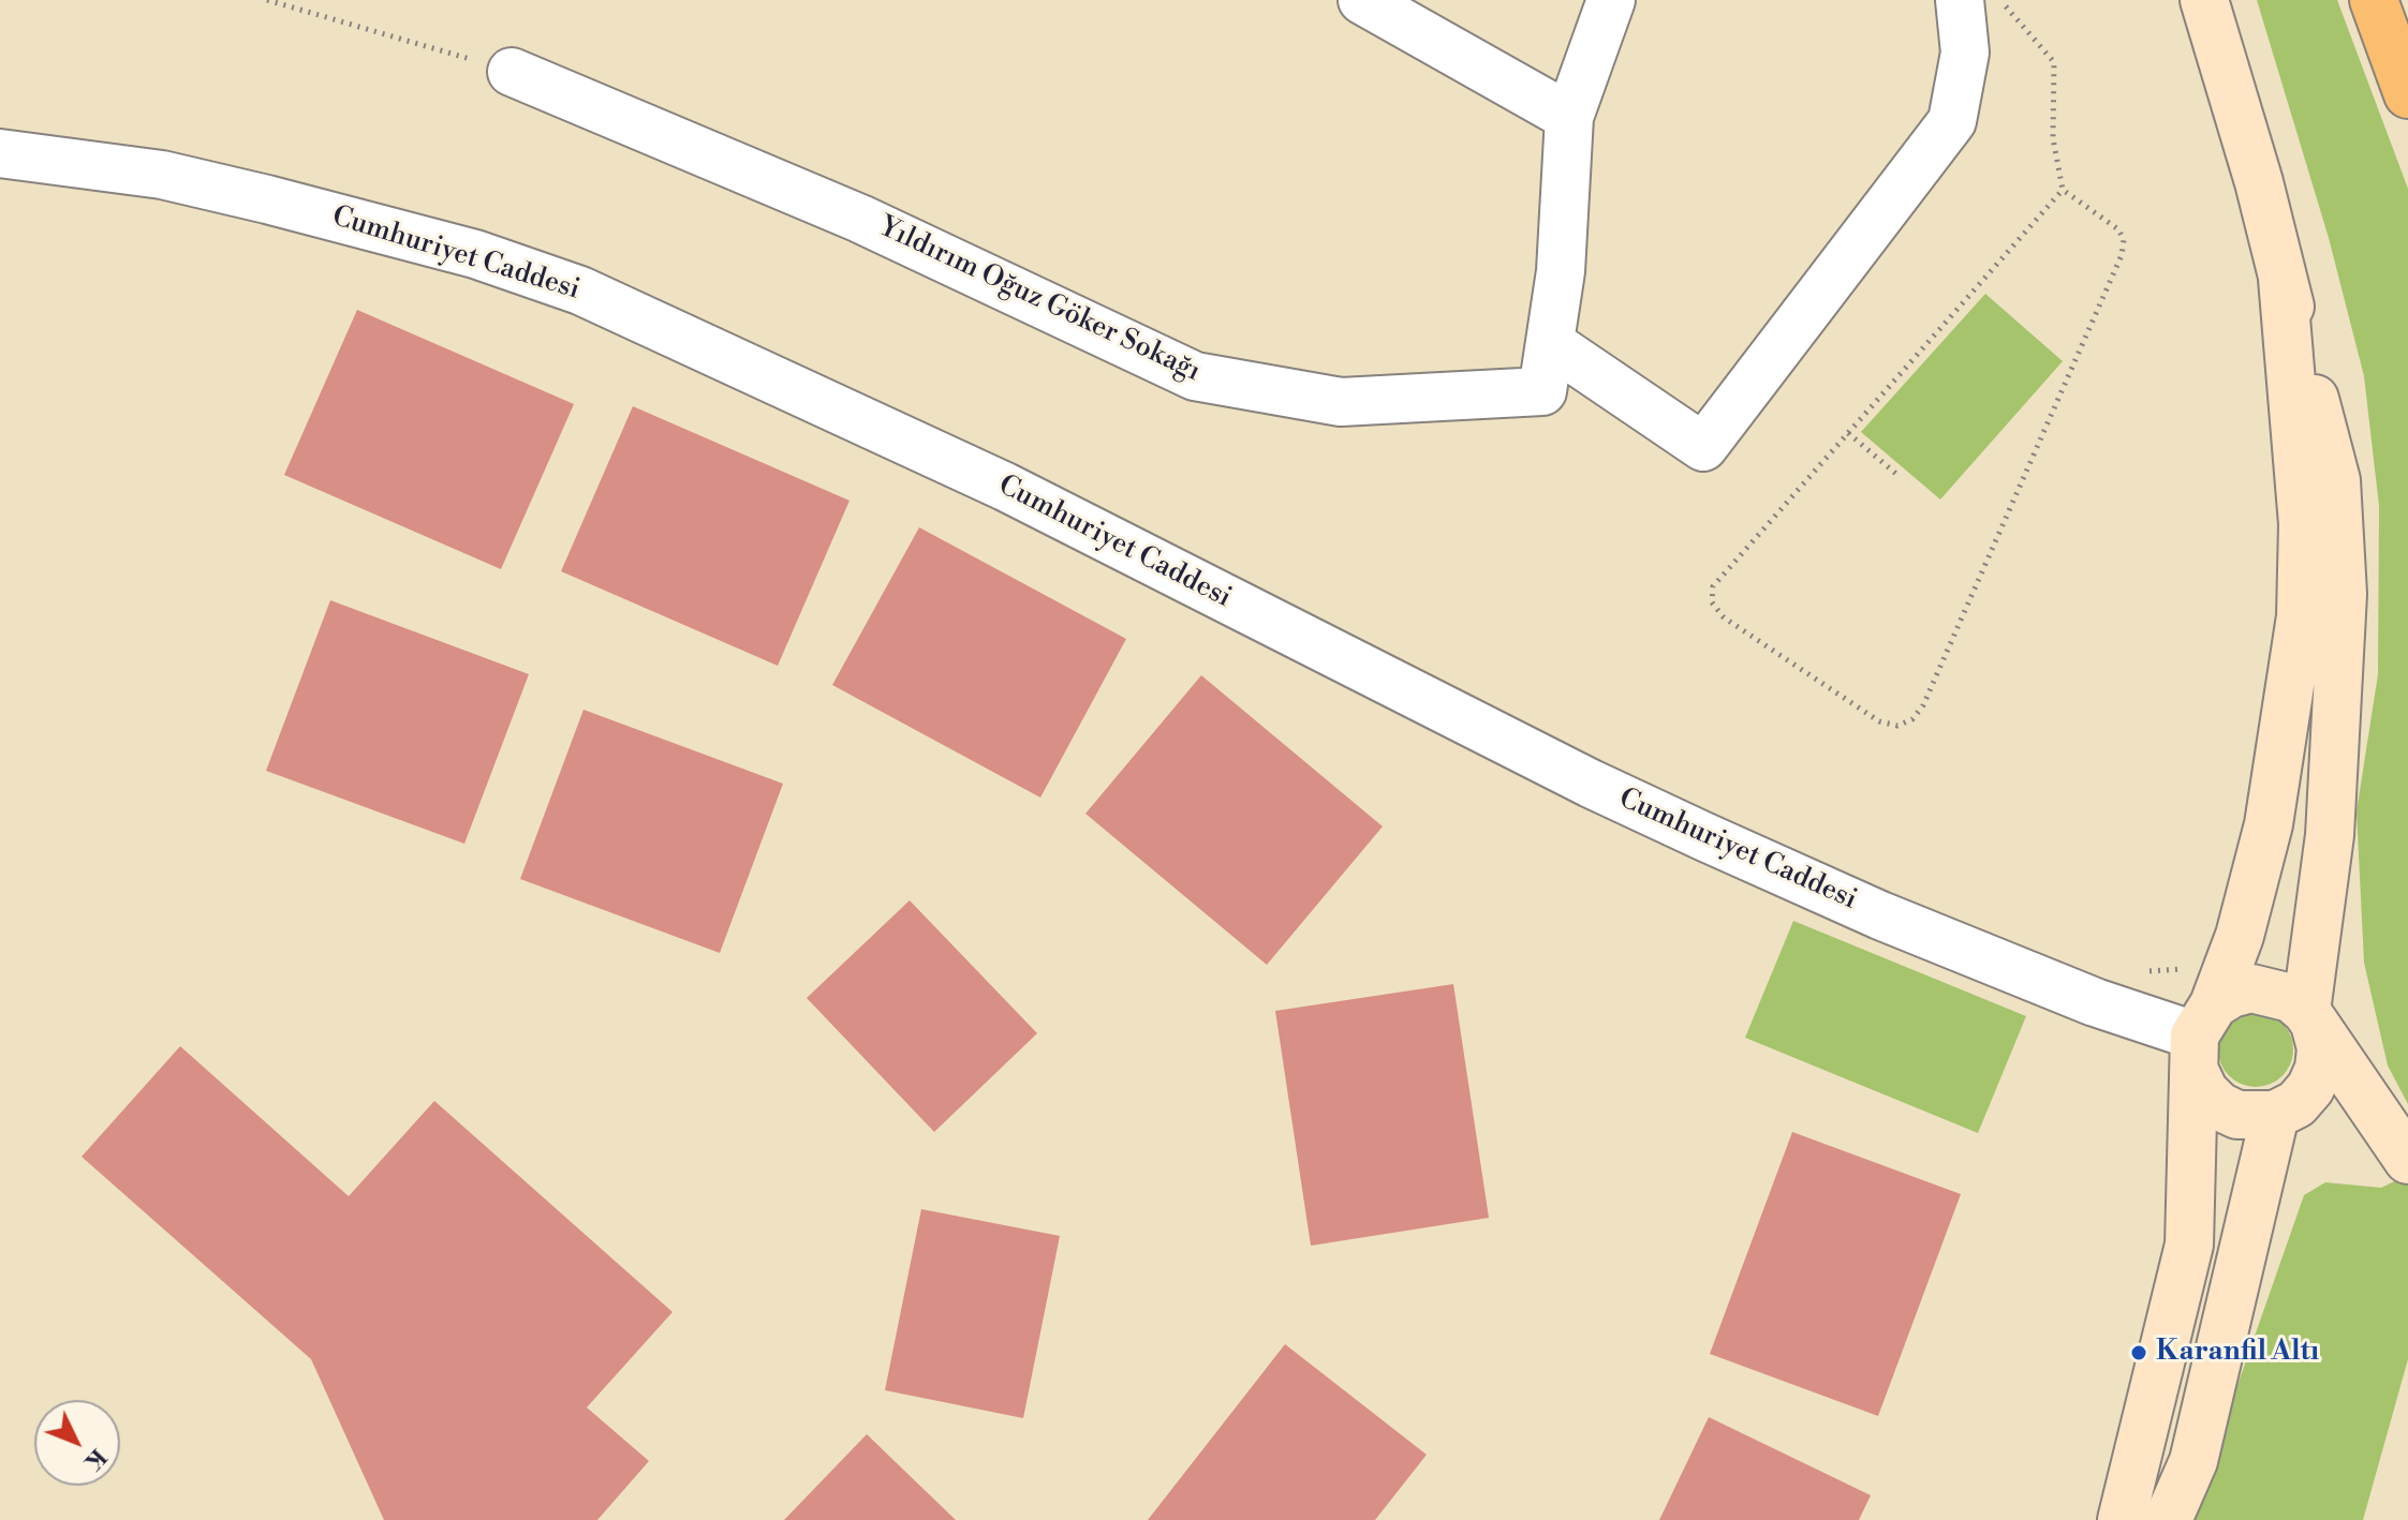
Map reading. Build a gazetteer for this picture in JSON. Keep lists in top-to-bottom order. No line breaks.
{"streets":{"street":["Cumhuriyet Caddesi","Yıldırım Oğuz Göker Sokağı"]},"places":["Karanfil Altı"],"north":"bottom right"}
